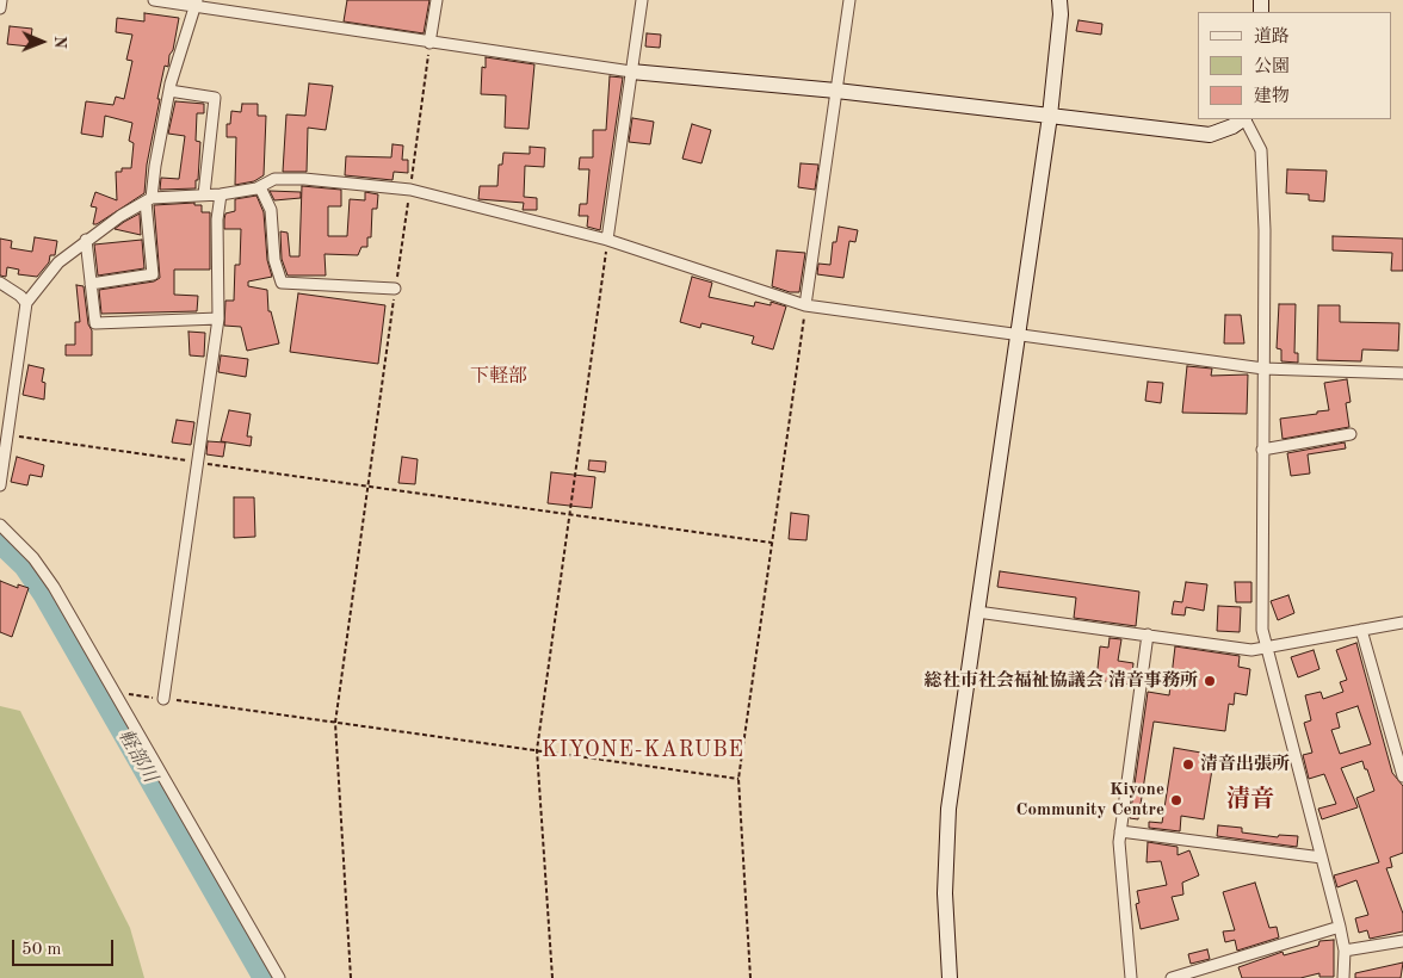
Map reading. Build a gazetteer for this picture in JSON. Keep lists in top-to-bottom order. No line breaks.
{"districts":["下軽部","KIYONE-KARUBE","清音"],"water":["軽部川"],"places":["総社市社会福祉協議会 清音事務所","清音出張所","Kiyone Community Centre"],"legend":["道路","公園","建物"],"scale_bar":"50 m","north":"right"}
